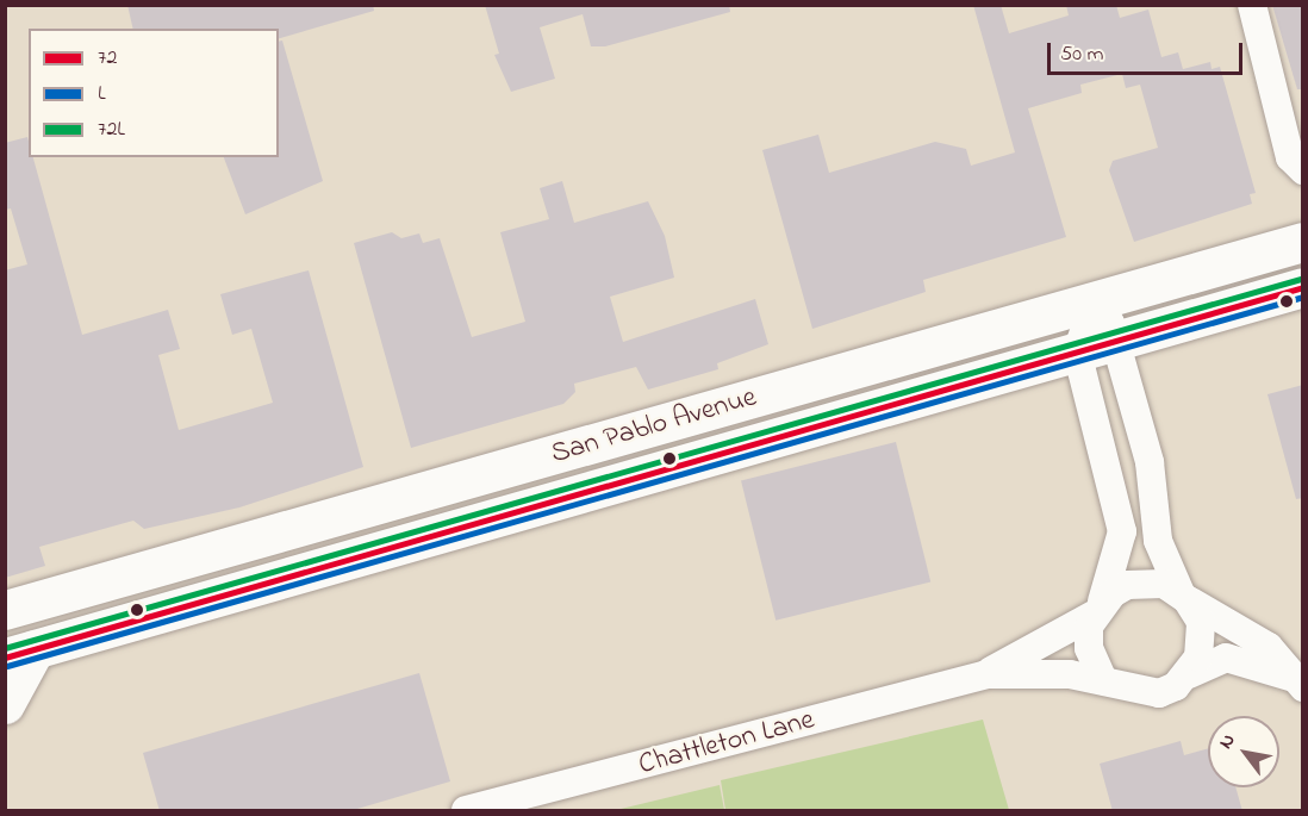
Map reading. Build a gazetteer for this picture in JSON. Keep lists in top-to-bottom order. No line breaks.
{"streets":{"main road":["San Pablo Avenue"],"street":["Chattleton Lane"]},"lines":["transit line 72L","transit line 72","transit line L"],"legend":["72","L","72L"],"scale_bar":"50 m","north":"top left"}
